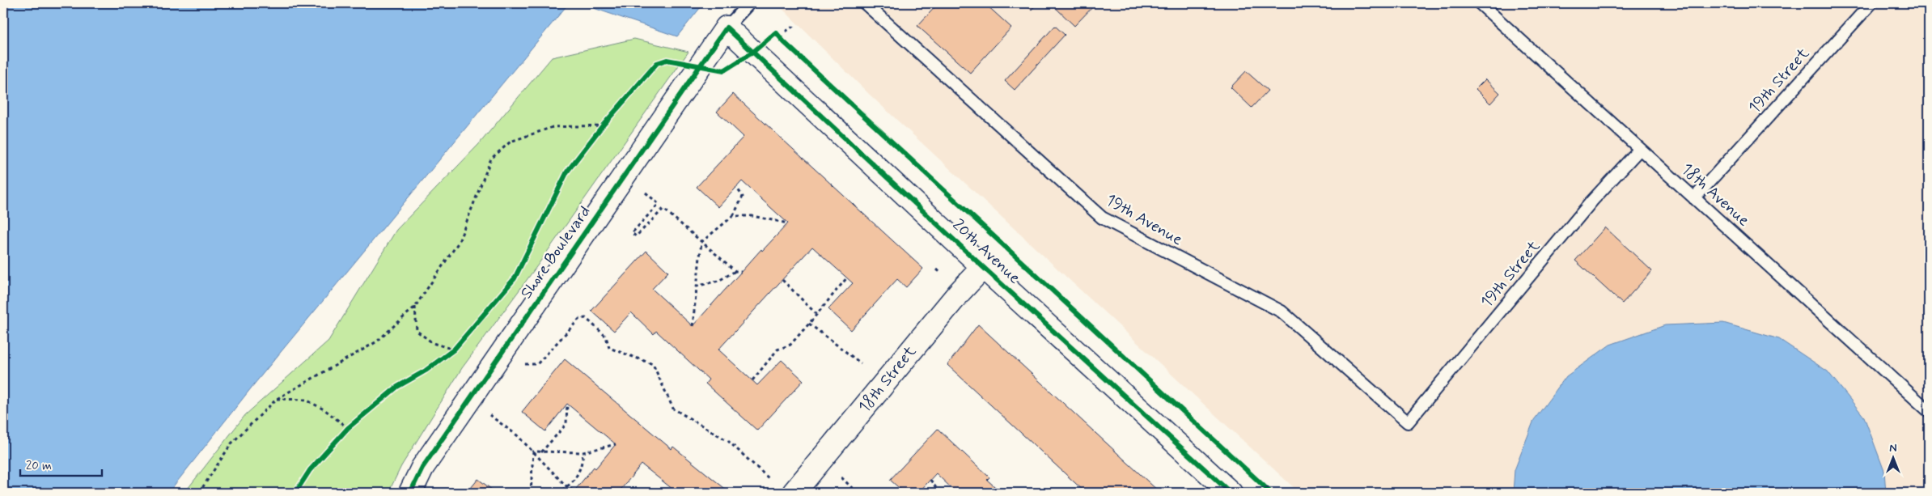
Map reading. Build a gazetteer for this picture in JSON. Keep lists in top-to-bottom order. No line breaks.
{"streets":{"street":["20th Avenue","Shore Boulevard","18th Street"],"lane":["19th Street","18th Avenue","19th Avenue"]},"crossings":[["19th Street","18th Avenue"],["19th Street","19th Avenue"],["20th Avenue","Shore Boulevard"],["20th Avenue","18th Street"]],"scale_bar":"20 m","north":"top"}
